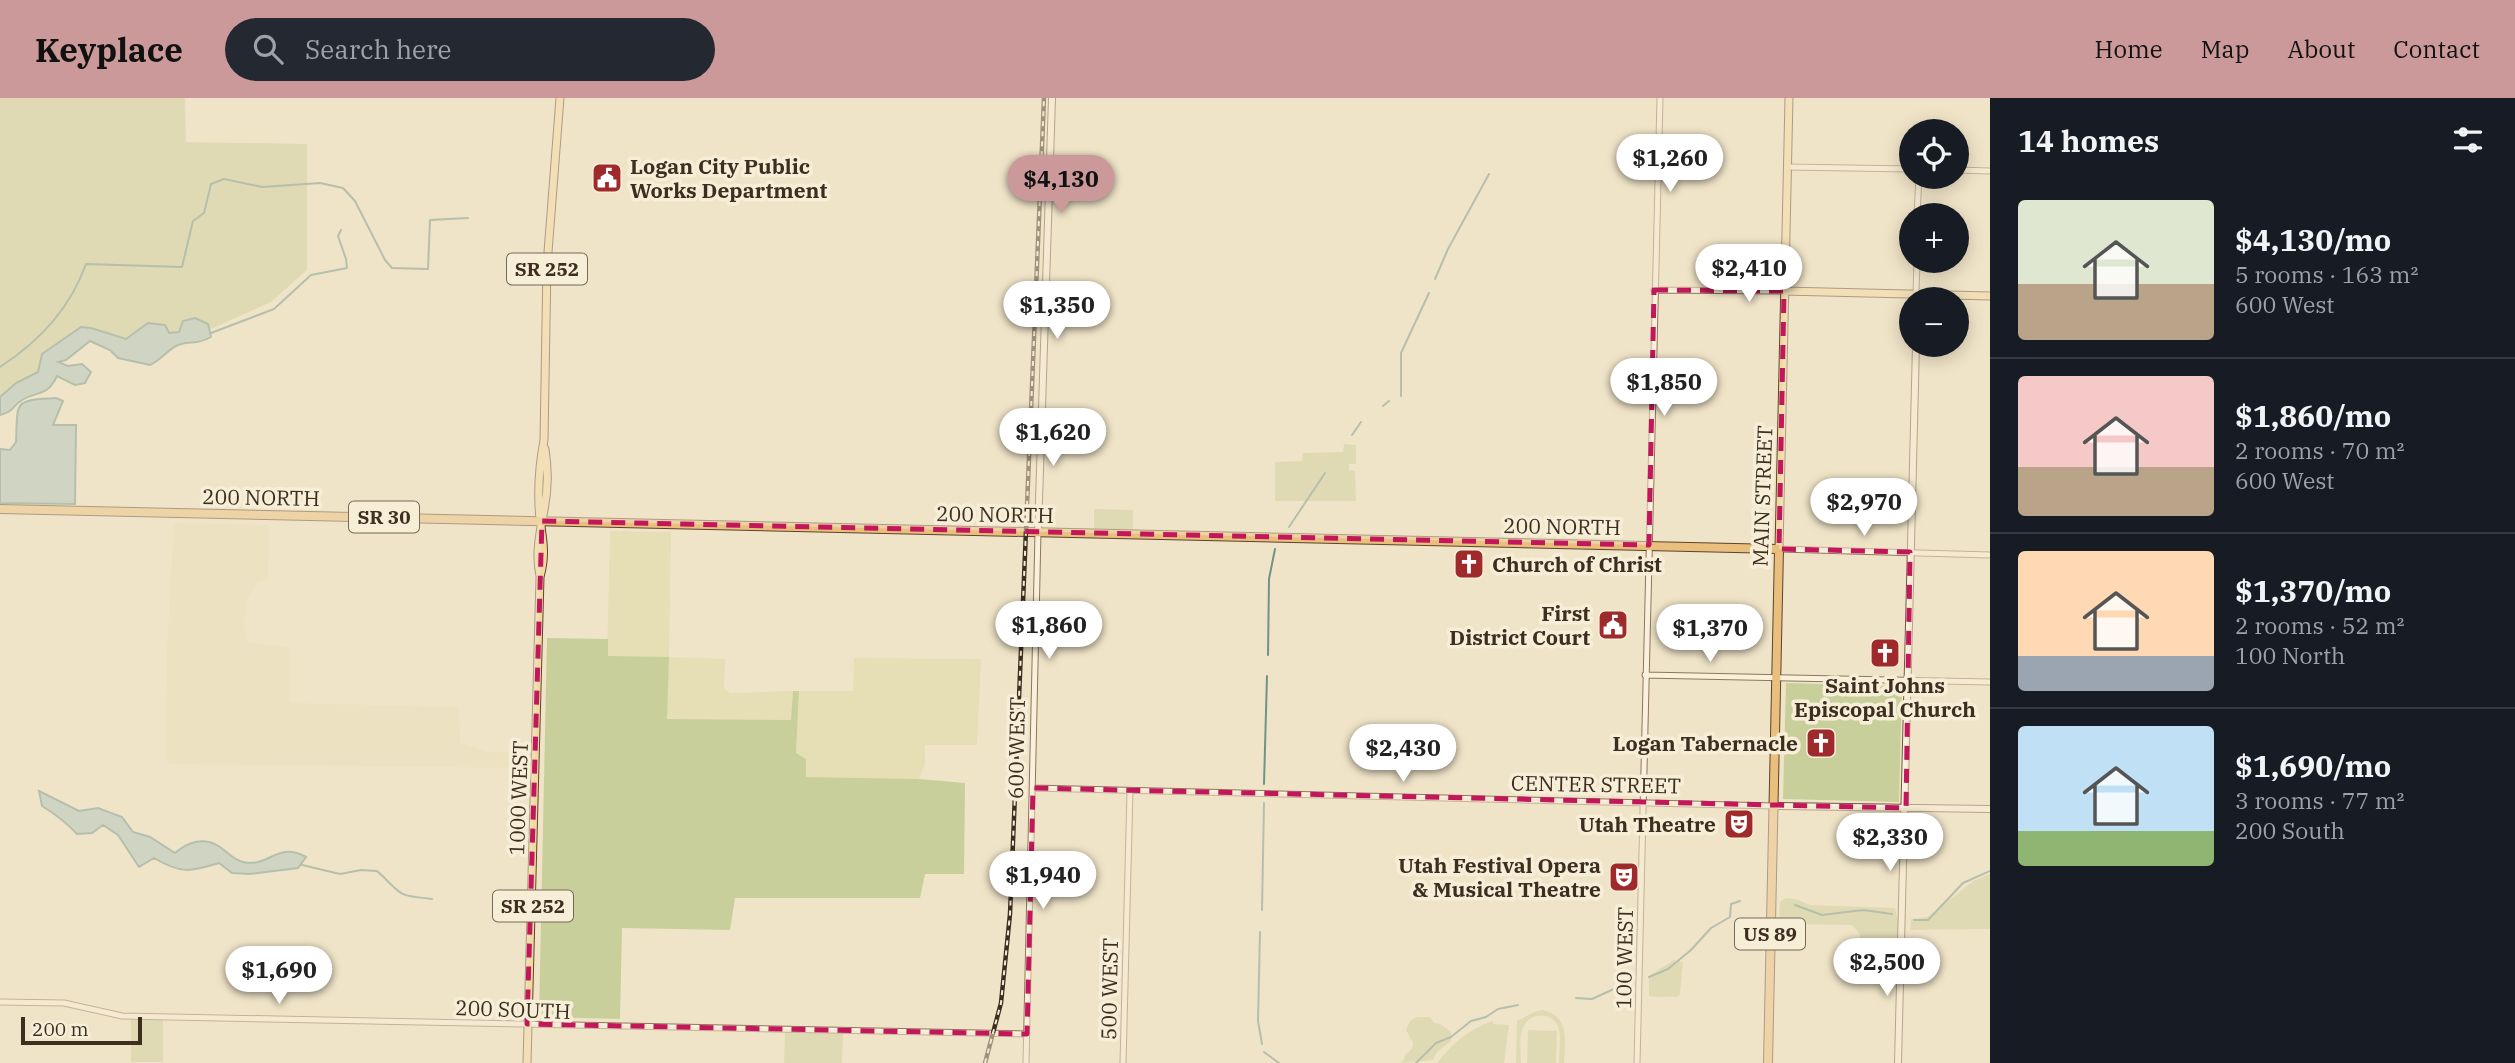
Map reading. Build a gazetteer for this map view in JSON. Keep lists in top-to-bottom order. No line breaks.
{"streets":{"highway":["MAIN STREET","200 NORTH","SR 30","US 89"],"main road":["SR 252","600 WEST","CENTER STREET","1000 WEST"],"street":["100 WEST","500 WEST","200 SOUTH"]},"crossings":[["MAIN STREET","200 NORTH"],["MAIN STREET","CENTER STREET"],["200 NORTH","600 WEST"],["200 NORTH","1000 WEST"],["200 NORTH","100 WEST"],["600 WEST","CENTER STREET"],["600 WEST","200 SOUTH"],["CENTER STREET","100 WEST"],["CENTER STREET","500 WEST"],["1000 WEST","200 SOUTH"]],"places":{"public building":["Logan City Public Works Department","First District Court"],"church":["Church of Christ","Saint Johns Episcopal Church","Logan Tabernacle"],"theatre":["Utah Theatre","Utah Festival Opera & Musical Theatre"]},"scale_bar":"200 m","page":{"header":"Keyplace","search":"Search here","nav":["Home","Map","About","Contact"],"heading":"14 homes","map_buttons":["+","−"],"price":["$1,260","$4,130","$2,410","$1,350","$1,850","$1,620","$2,970","$1,860","$1,370","$2,430","$2,330","$1,940","$2,500","$1,690"],"list":[{"name":"$4,130/mo","note":"5 rooms · 163 m² · 600 West"},{"name":"$1,860/mo","note":"2 rooms · 70 m² · 600 West"},{"name":"$1,370/mo","note":"2 rooms · 52 m² · 100 North"},{"name":"$1,690/mo","note":"3 rooms · 77 m² · 200 South"}],"scale":"200 m"}}
